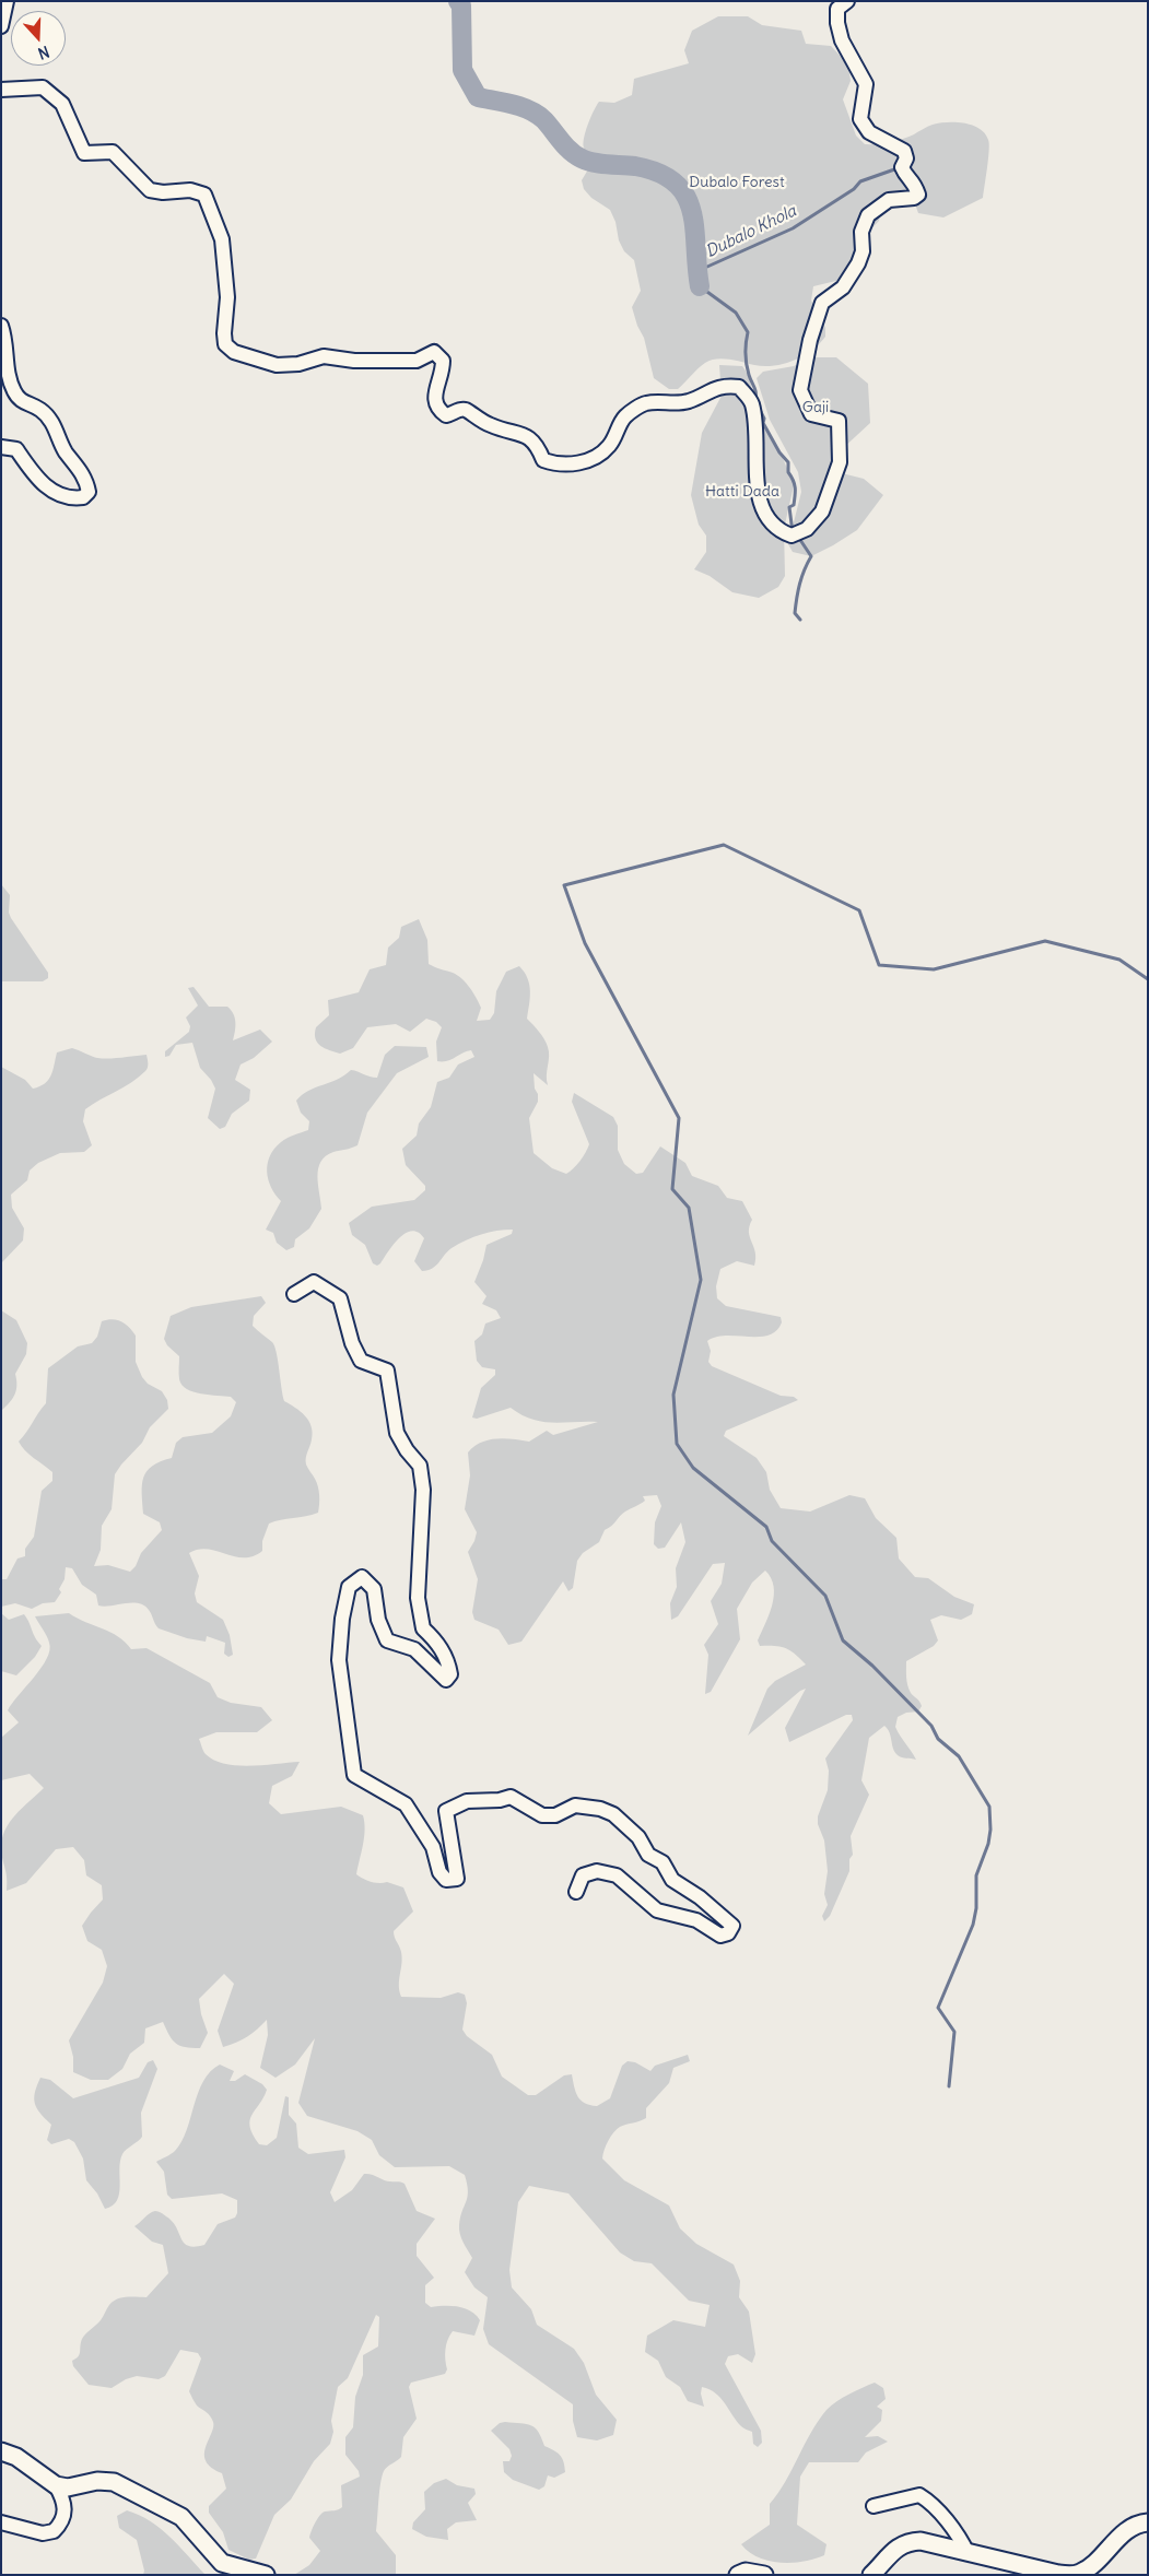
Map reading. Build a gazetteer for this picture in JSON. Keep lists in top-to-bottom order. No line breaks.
{"water":["Dubalo Khola"],"parks":["Dubalo Forest","Gaji","Hatti Dada"],"north":"bottom"}
